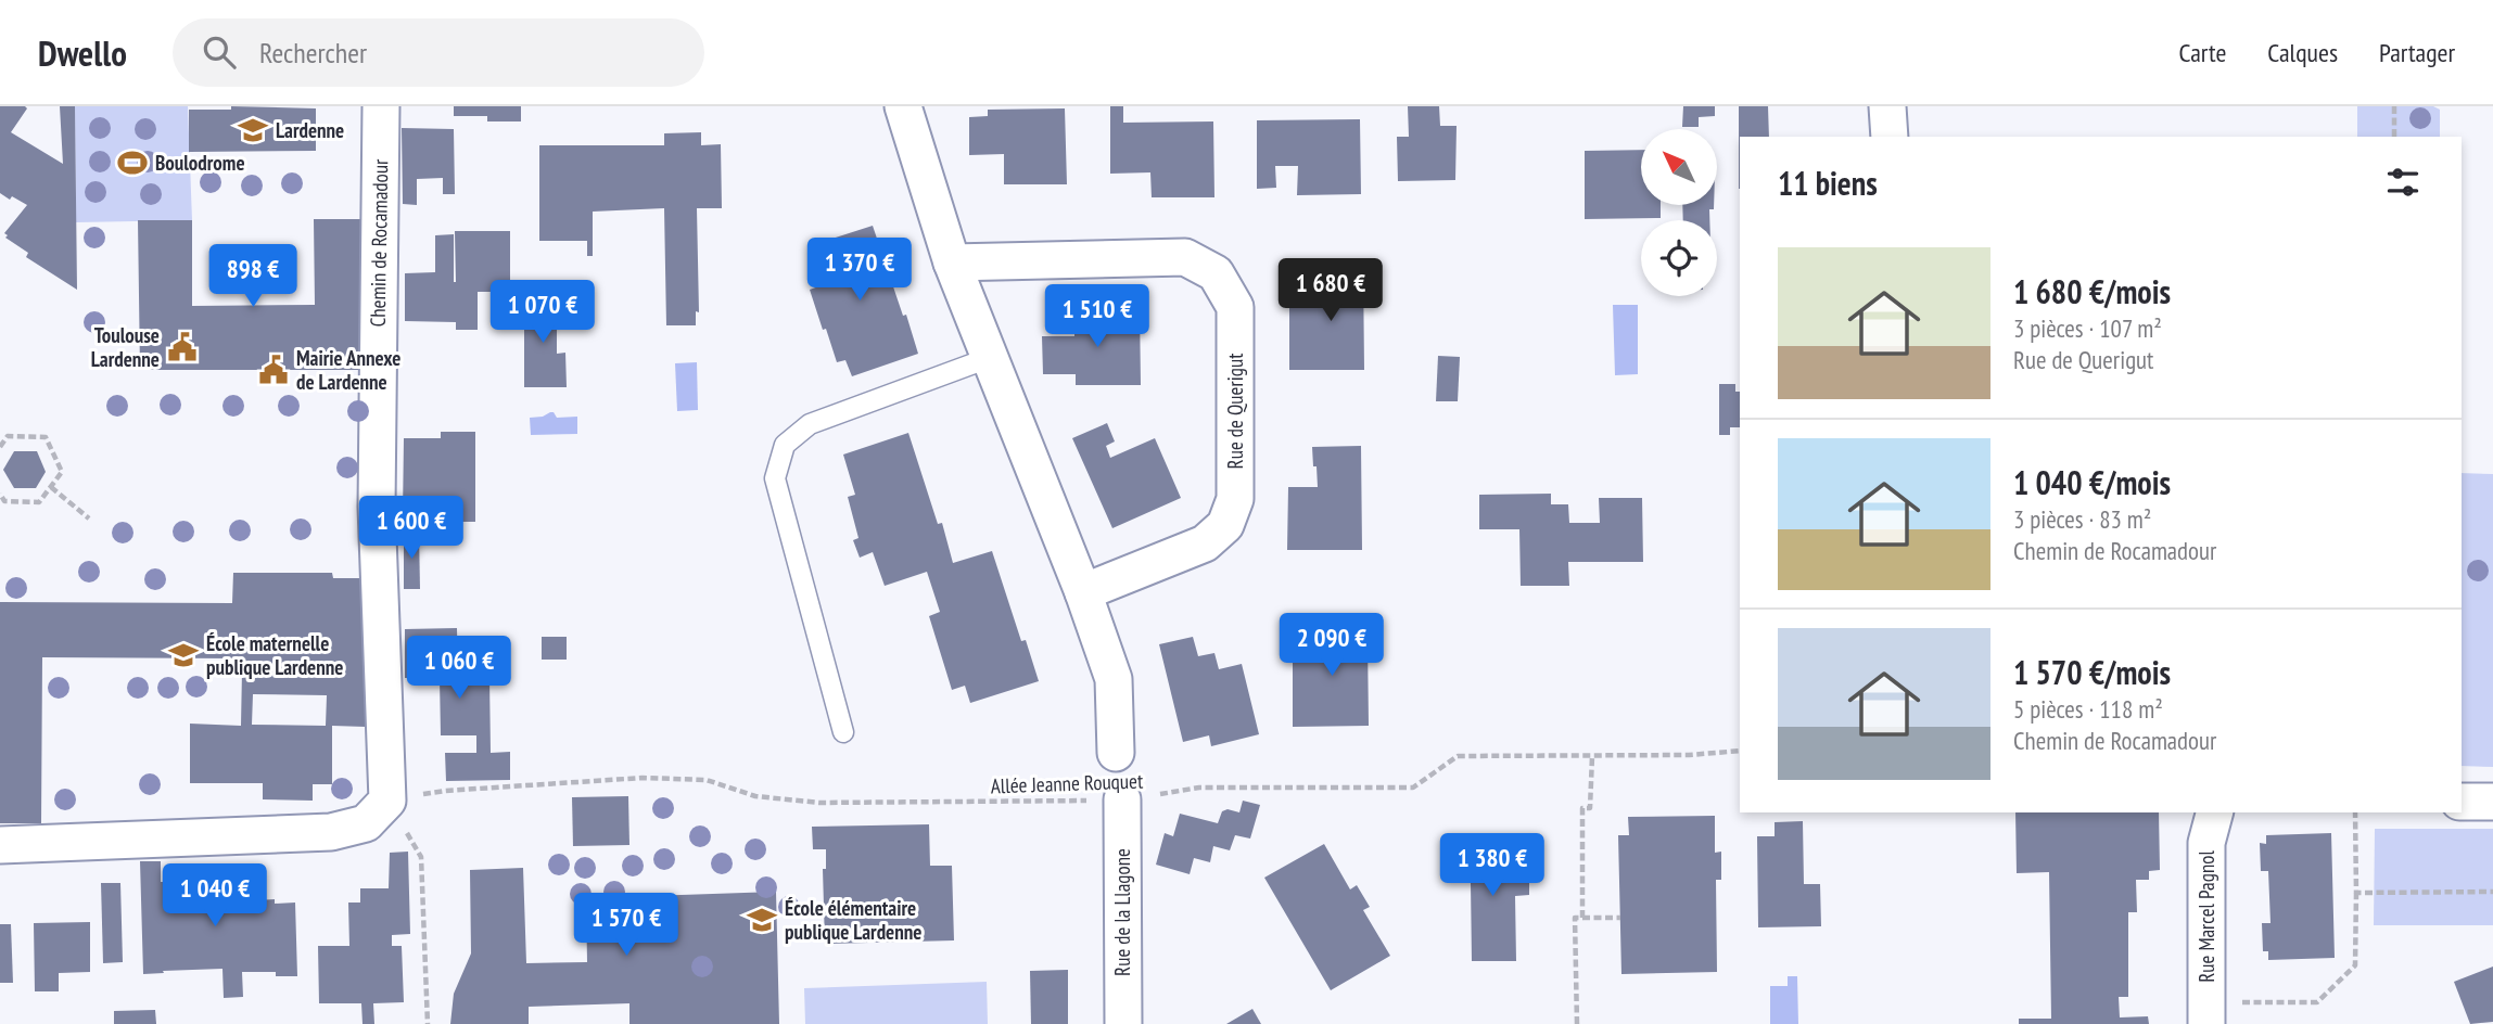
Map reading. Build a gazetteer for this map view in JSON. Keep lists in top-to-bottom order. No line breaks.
{"streets":{"street":["Chemin de Rocamadour","Rue de Querigut","Rue de la Llagone","Rue Marcel Pagnol"],"path":["Allée Jeanne Rouquet"]},"crossings":[["Chemin de Rocamadour","Allée Jeanne Rouquet"],["Allée Jeanne Rouquet","Rue de la Llagone"]],"places":{"school or university":["Lardenne","École maternelle publique Lardenne","École élémentaire publique Lardenne"],"sports":["Boulodrome"],"public building":["Toulouse Lardenne","Mairie Annexe de Lardenne"]},"north":"top left","page":{"header":"Dwello","search":"Rechercher","nav":["Carte","Calques","Partager"],"heading":"11 biens","list":[{"name":"1 680 €/mois","note":"3 pièces · 107 m² · Rue de Querigut"},{"name":"1 040 €/mois","note":"3 pièces · 83 m² · Chemin de Rocamadour"},{"name":"1 570 €/mois","note":"5 pièces · 118 m² · Chemin de Rocamadour"}],"price":["1 370 €","898 €","1 680 €","1 070 €","1 510 €","1 600 €","2 090 €","1 060 €","1 380 €","1 040 €","1 570 €"]}}
